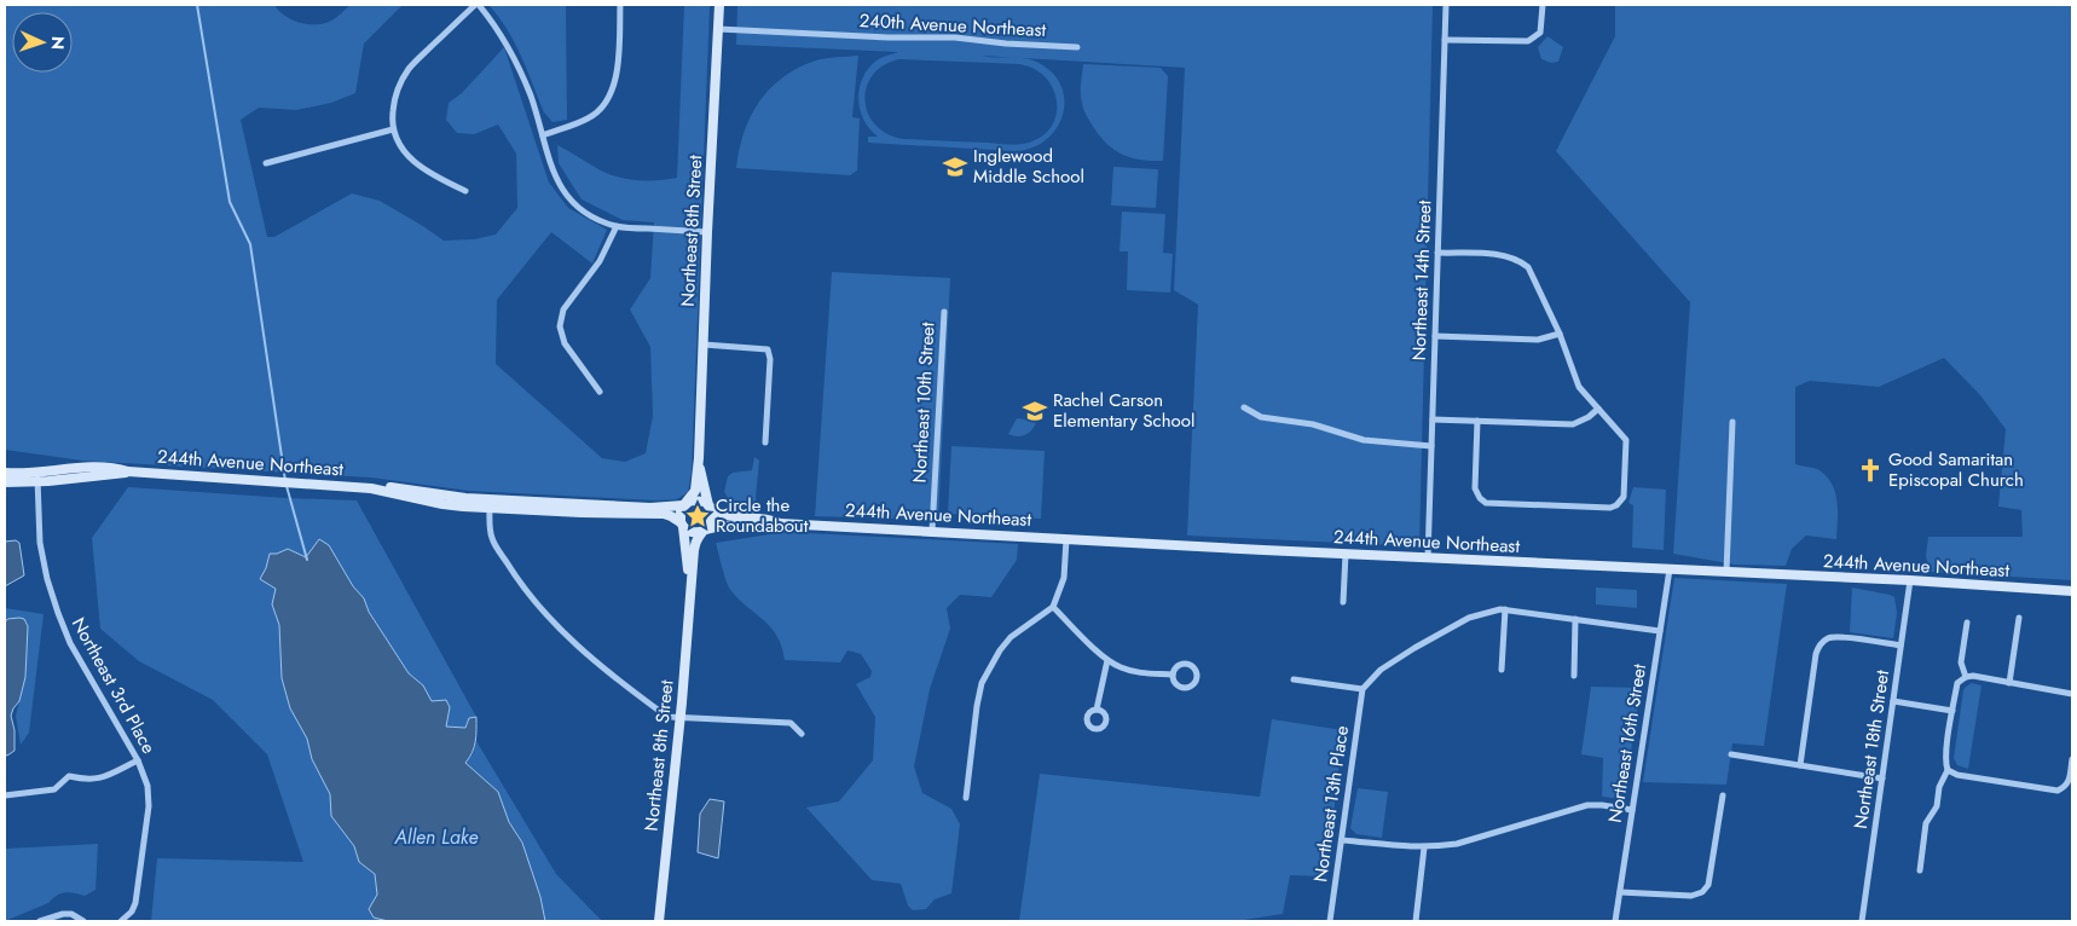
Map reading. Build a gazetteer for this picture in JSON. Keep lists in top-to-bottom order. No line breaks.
{"streets":{"street":["240th Avenue Northeast","Northeast 8th Street","Northeast 14th Street","Northeast 10th Street","244th Avenue Northeast","Northeast 3rd Place","Northeast 16th Street","Northeast 18th Street","Northeast 13th Place"]},"crossings":[["240th Avenue Northeast","Northeast 8th Street"],["Northeast 8th Street","244th Avenue Northeast"],["Northeast 14th Street","244th Avenue Northeast"],["Northeast 10th Street","244th Avenue Northeast"],["244th Avenue Northeast","Northeast 3rd Place"],["244th Avenue Northeast","Northeast 16th Street"],["244th Avenue Northeast","Northeast 18th Street"]],"water":["Allen Lake"],"places":{"school or university":["Inglewood Middle School","Rachel Carson Elementary School"],"church":["Good Samaritan Episcopal Church"],"place":["Circle the Roundabout"]},"north":"right"}
